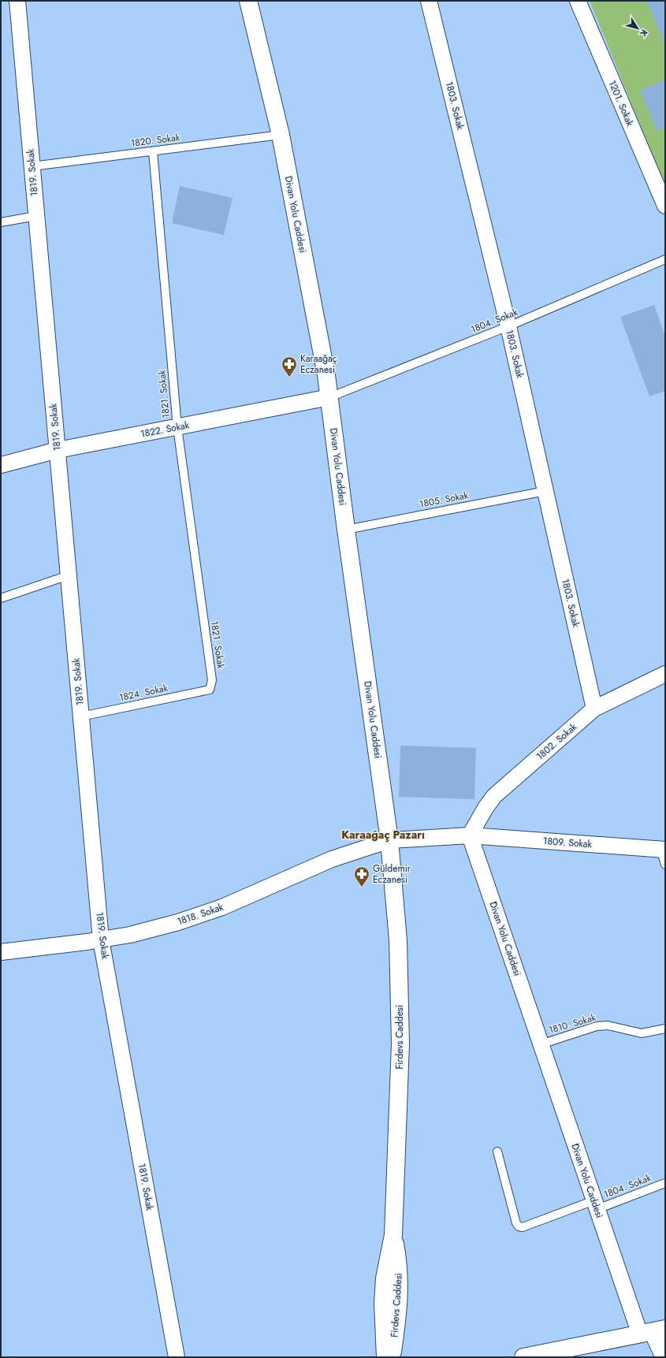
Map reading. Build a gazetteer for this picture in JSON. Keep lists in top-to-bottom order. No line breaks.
{"streets":{"street":["1201. Sokak","1803. Sokak","1819. Sokak","Divan Yolu Caddesi","1822. Sokak","1802. Sokak","1809. Sokak","1818. Sokak","Firdevs Caddesi"],"lane":["1820. Sokak","1804. Sokak","1821. Sokak","1805. Sokak","1824. Sokak","1810. Sokak"]},"crossings":[["1803. Sokak","1804. Sokak"],["1803. Sokak","1805. Sokak"],["1803. Sokak","1802. Sokak"],["1820. Sokak","1819. Sokak"],["1820. Sokak","Divan Yolu Caddesi"],["1820. Sokak","1821. Sokak"],["1819. Sokak","1822. Sokak"],["1819. Sokak","1824. Sokak"],["1819. Sokak","1818. Sokak"],["Divan Yolu Caddesi","1804. Sokak"],["Divan Yolu Caddesi","1822. Sokak"],["Divan Yolu Caddesi","1805. Sokak"],["Divan Yolu Caddesi","1802. Sokak"],["Divan Yolu Caddesi","1809. Sokak"],["Divan Yolu Caddesi","1818. Sokak"],["Divan Yolu Caddesi","1810. Sokak"],["Divan Yolu Caddesi","Firdevs Caddesi"],["1804. Sokak","1822. Sokak"],["1821. Sokak","1822. Sokak"],["1821. Sokak","1824. Sokak"],["1802. Sokak","1809. Sokak"],["1818. Sokak","Firdevs Caddesi"]],"districts":["Karaağaç Pazarı"],"places":{"pharmacy":["Karaağaç Eczanesi","Güldemir Eczanesi"]},"north":"bottom right"}
